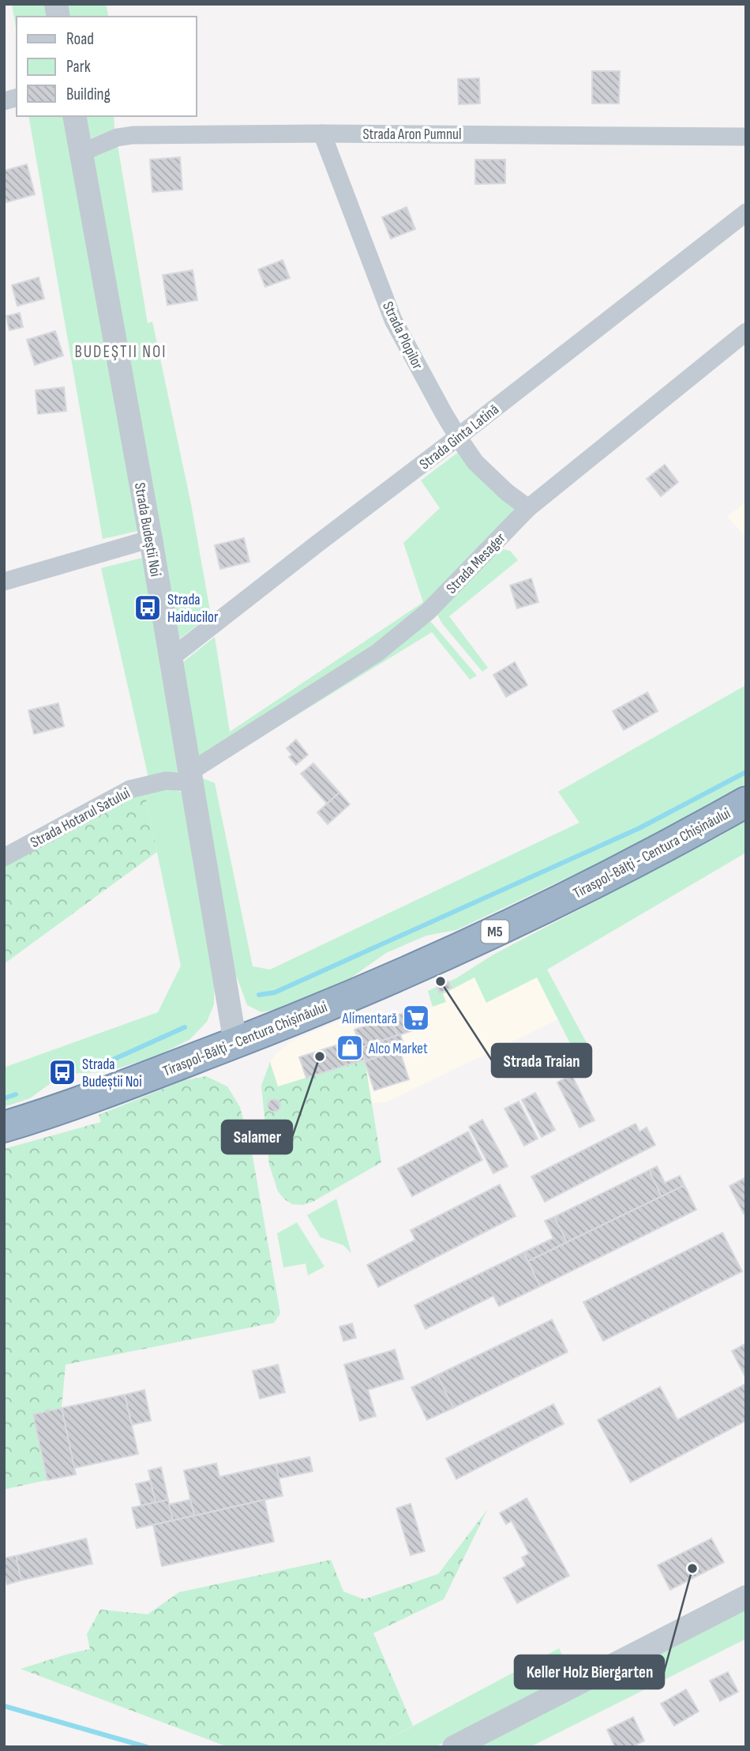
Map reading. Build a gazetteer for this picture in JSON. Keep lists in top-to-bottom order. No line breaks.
{"streets":{"highway":["Tiraspol-Bălţi - Centura Chișinăului","M5"],"street":["Strada Aron Pumnul","Strada Plopilor","Strada Ginta Latină","Strada Budeștii Noi","Strada Mesager","Strada Hotarul Satului"]},"crossings":[["Strada Aron Pumnul","Strada Plopilor"],["Strada Aron Pumnul","Strada Budeștii Noi"],["Strada Plopilor","Strada Ginta Latină"],["Strada Plopilor","Strada Mesager"],["Strada Ginta Latină","Strada Budeștii Noi"],["Strada Budeștii Noi","Strada Mesager"],["Strada Budeștii Noi","Strada Hotarul Satului"],["Strada Budeștii Noi","Tiraspol-Bălţi - Centura Chișinăului"],["Strada Mesager","Strada Hotarul Satului"]],"districts":["BUDEŞTII NOI"],"places":{"bus stop":["Strada Haiducilor","Strada Budeștii Noi"],"other":["Strada Traian","Salamer","Keller Holz Biergarten"],"supermarket":["Alimentară"],"shop":["Alco Market"]},"legend":["Road","Park","Building"]}
